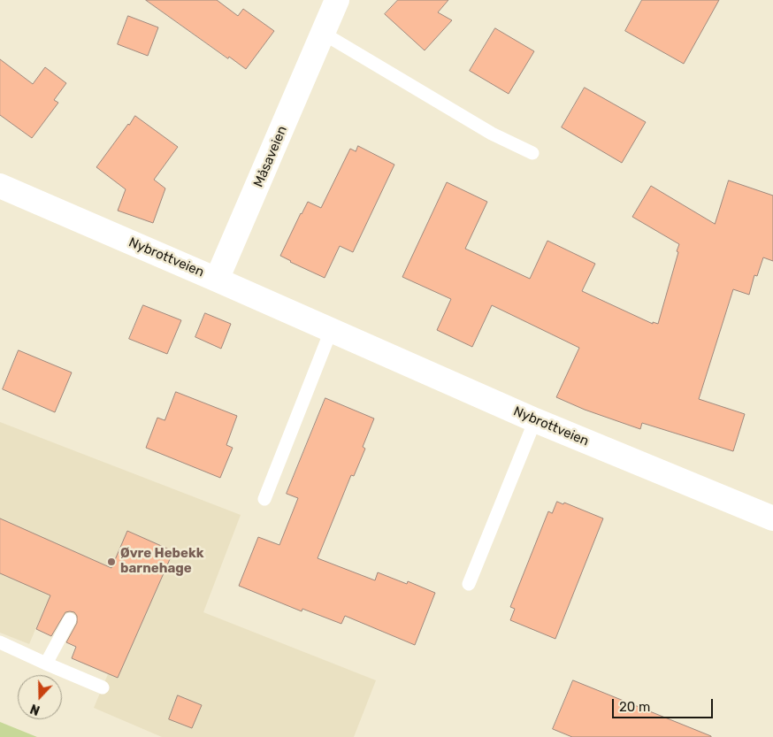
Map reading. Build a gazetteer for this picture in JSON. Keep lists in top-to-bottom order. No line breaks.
{"streets":{"street":["Måsaveien","Nybrottveien"]},"crossings":[["Måsaveien","Nybrottveien"]],"places":["Øvre Hebekk barnehage"],"scale_bar":"20 m","north":"bottom"}
